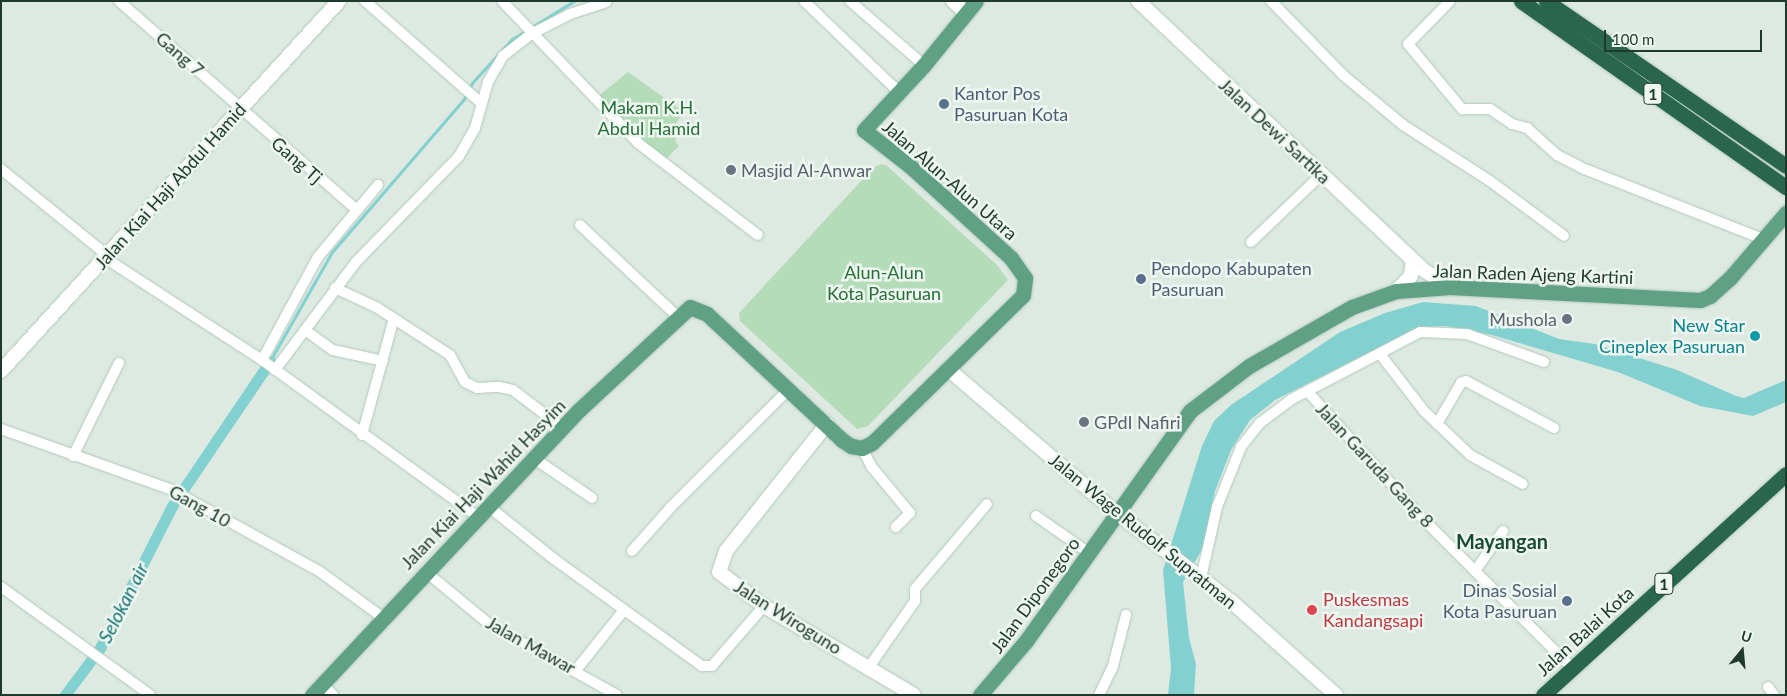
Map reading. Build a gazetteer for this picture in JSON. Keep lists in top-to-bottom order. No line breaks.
{"streets":{"highway":["1","Jalan Balai Kota"],"main road":["Jalan Alun-Alun Utara","Jalan Raden Ajeng Kartini","Jalan Kiai Haji Wahid Hasyim","Jalan Diponegoro"],"street":["Gang 7","Jalan Dewi Sartika","Gang Tj","Jalan Kiai Haji Abdul Hamid","Jalan Garuda Gang 8","Gang 10","Jalan Wage Rudolf Supratman","Jalan Wiroguno","Jalan Mawar"]},"crossings":[["Gang 7","Gang Tj"],["Gang 7","Jalan Kiai Haji Abdul Hamid"],["Jalan Dewi Sartika","Jalan Raden Ajeng Kartini"],["Gang Tj","Jalan Kiai Haji Abdul Hamid"],["Jalan Alun-Alun Utara","Jalan Wage Rudolf Supratman"],["Jalan Raden Ajeng Kartini","Jalan Wage Rudolf Supratman"],["Jalan Raden Ajeng Kartini","Jalan Diponegoro"],["Jalan Garuda Gang 8","Jalan Balai Kota"],["Jalan Kiai Haji Wahid Hasyim","Gang 10"],["Jalan Kiai Haji Wahid Hasyim","Jalan Mawar"],["Jalan Wage Rudolf Supratman","Jalan Diponegoro"]],"districts":["Mayangan"],"water":["Selokan air"],"parks":["Makam K.H. Abdul Hamid","Alun-Alun Kota Pasuruan"],"places":["Kantor Pos Pasuruan Kota","Masjid Al-Anwar","Pendopo Kabupaten Pasuruan","Mushola","New Star Cineplex Pasuruan","GPdI Nafiri","Dinas Sosial Kota Pasuruan","Puskesmas Kandangsapi"],"scale_bar":"100 m","north":"top"}
